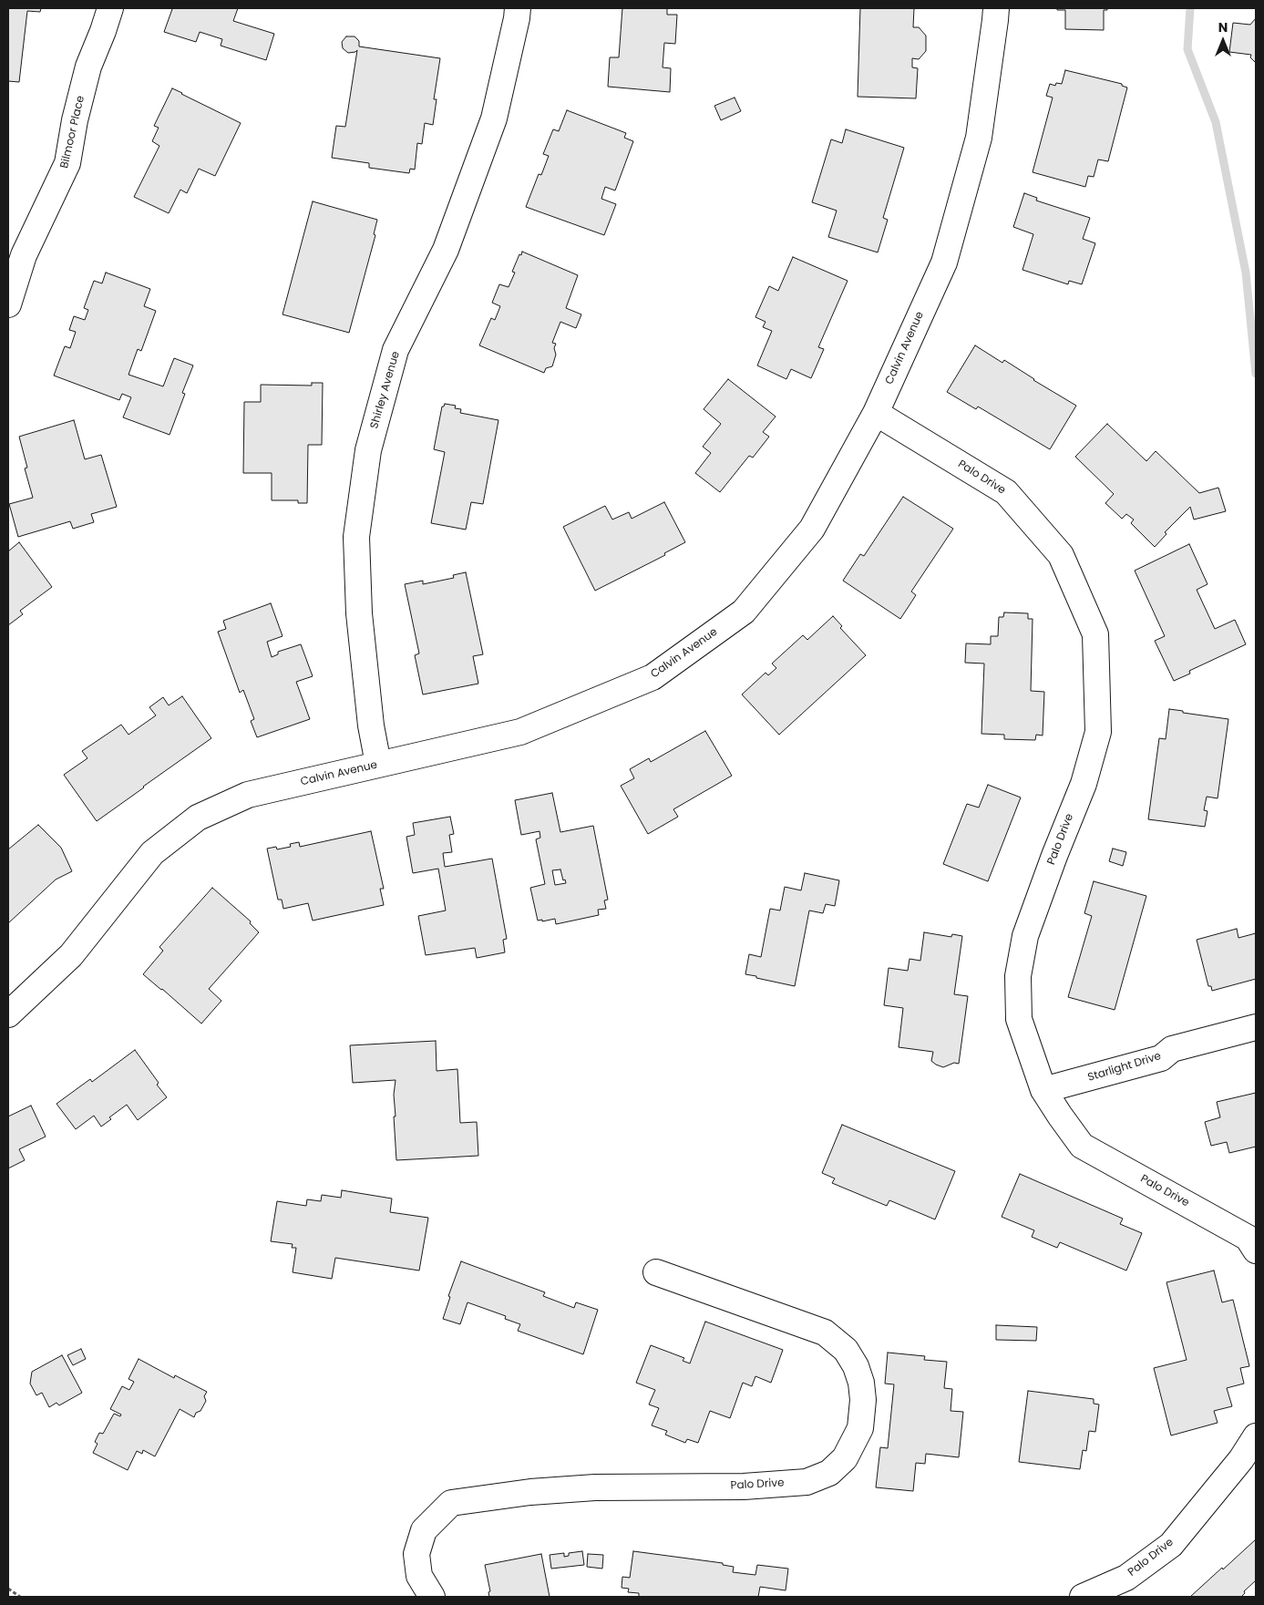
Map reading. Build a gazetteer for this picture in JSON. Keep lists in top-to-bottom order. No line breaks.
{"streets":{"street":["Bilmoor Place","Calvin Avenue","Shirley Avenue","Palo Drive","Starlight Drive"]},"crossings":[["Calvin Avenue","Shirley Avenue"],["Calvin Avenue","Palo Drive"],["Palo Drive","Starlight Drive"]],"north":"top"}
